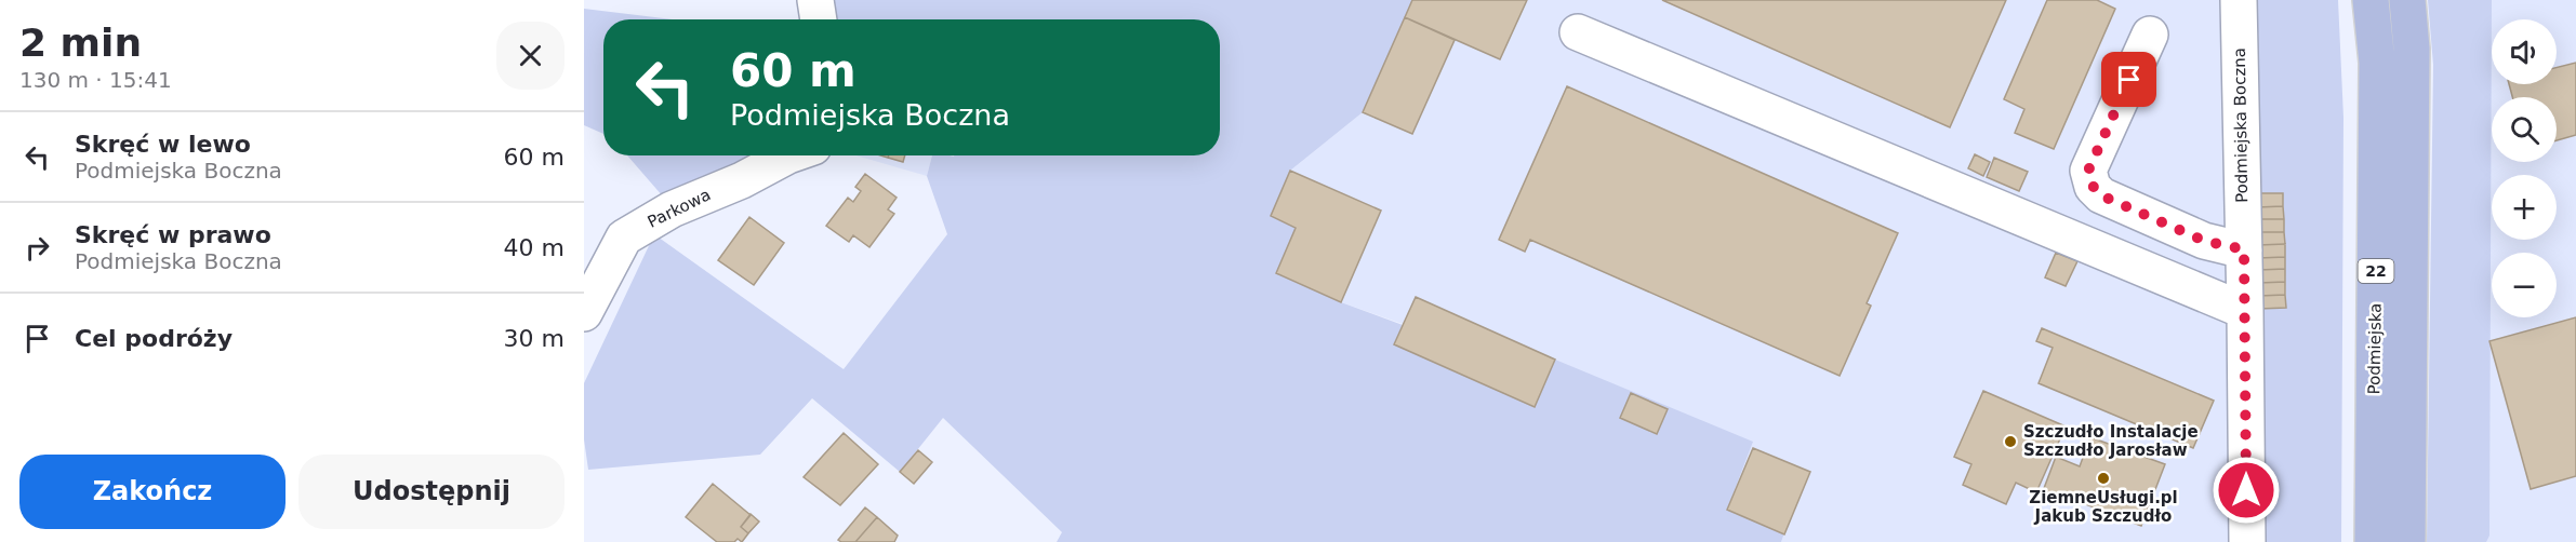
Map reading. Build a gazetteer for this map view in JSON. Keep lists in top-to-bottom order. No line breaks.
{"streets":{"main road":["22","Podmiejska"],"street":["Podmiejska Boczna","Parkowa"]},"places":["Szczudło Instalacje Szczudło Jarosław","ZiemneUsługi.pl Jakub Szczudło"],"page":{"heading":["2 min","130 m · 15:41"],"map_buttons":["+","−"],"turn":["60 m","Podmiejska Boczna"],"list":[{"name":"Skręć w lewo","note":"Podmiejska Boczna","value":"60 m"},{"name":"Skręć w prawo","note":"Podmiejska Boczna","value":"40 m"},{"name":"Cel podróży","value":"30 m"}],"buttons":["Zakończ","Udostępnij"]}}
